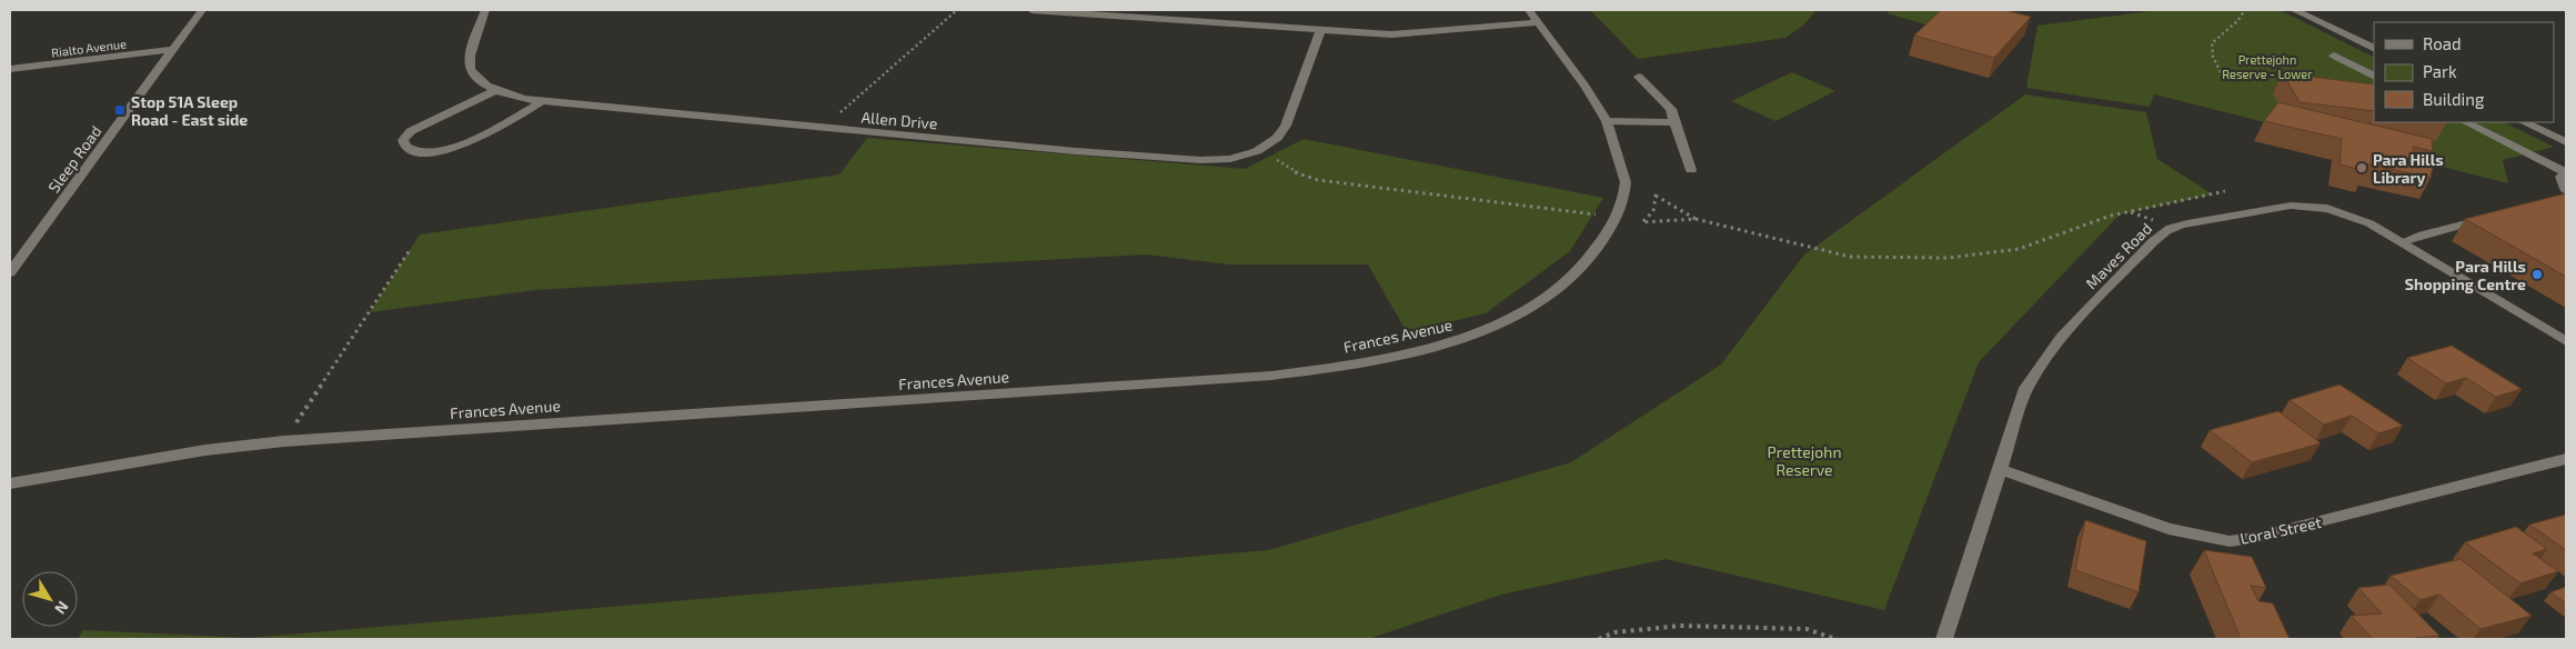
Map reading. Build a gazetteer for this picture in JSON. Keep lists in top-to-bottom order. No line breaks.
{"streets":{"street":["Rialto Avenue","Allen Drive","Sleep Road","Maves Road","Frances Avenue","Loral Street"]},"crossings":[["Rialto Avenue","Sleep Road"],["Maves Road","Loral Street"]],"parks":["Prettejohn Reserve - Lower","Prettejohn Reserve"],"places":{"transit":["Stop 51A Sleep Road - East side"],"other":["Para Hills Library","Para Hills Shopping Centre"]},"legend":["Road","Park","Building"],"north":"bottom right"}
